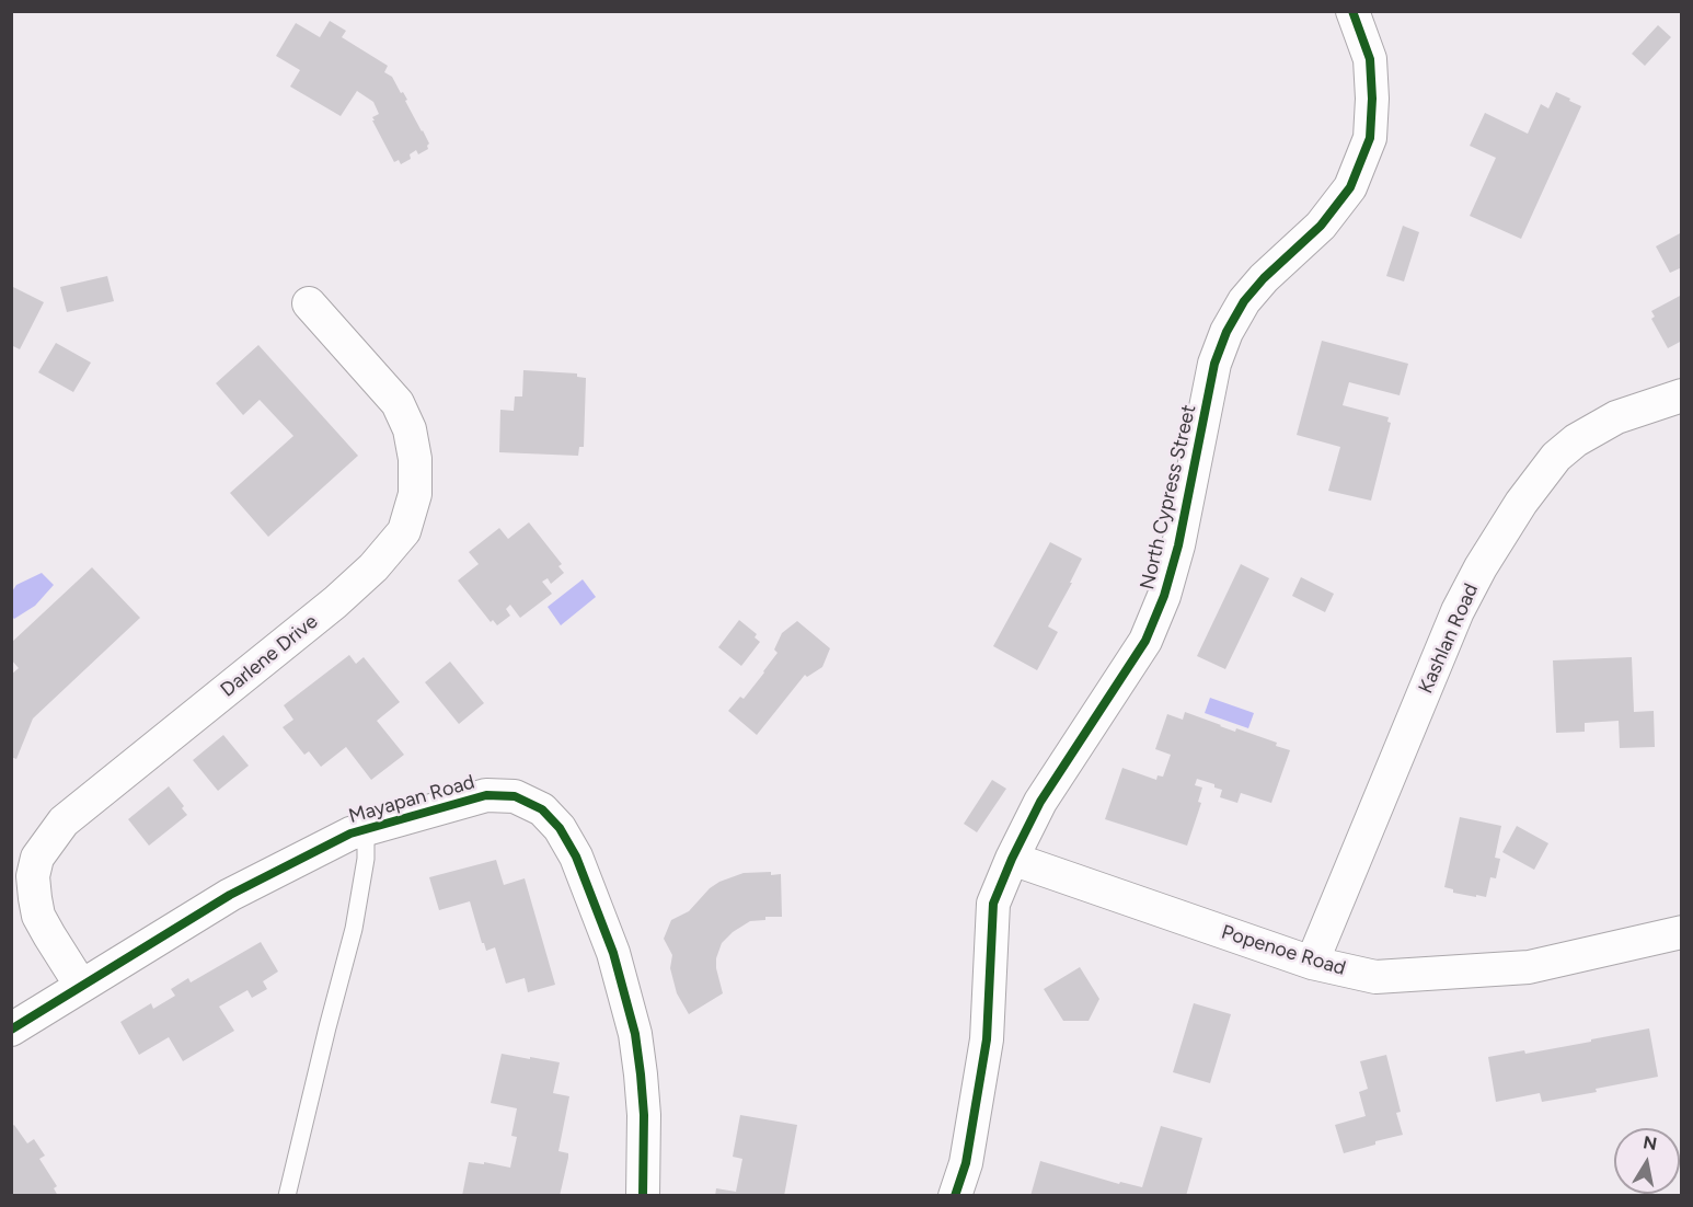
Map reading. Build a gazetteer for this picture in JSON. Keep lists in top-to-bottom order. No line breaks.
{"streets":{"street":["North Cypress Street","Kashlan Road","Darlene Drive","Mayapan Road","Popenoe Road"]},"crossings":[["North Cypress Street","Popenoe Road"],["Kashlan Road","Popenoe Road"],["Darlene Drive","Mayapan Road"]],"north":"top"}
